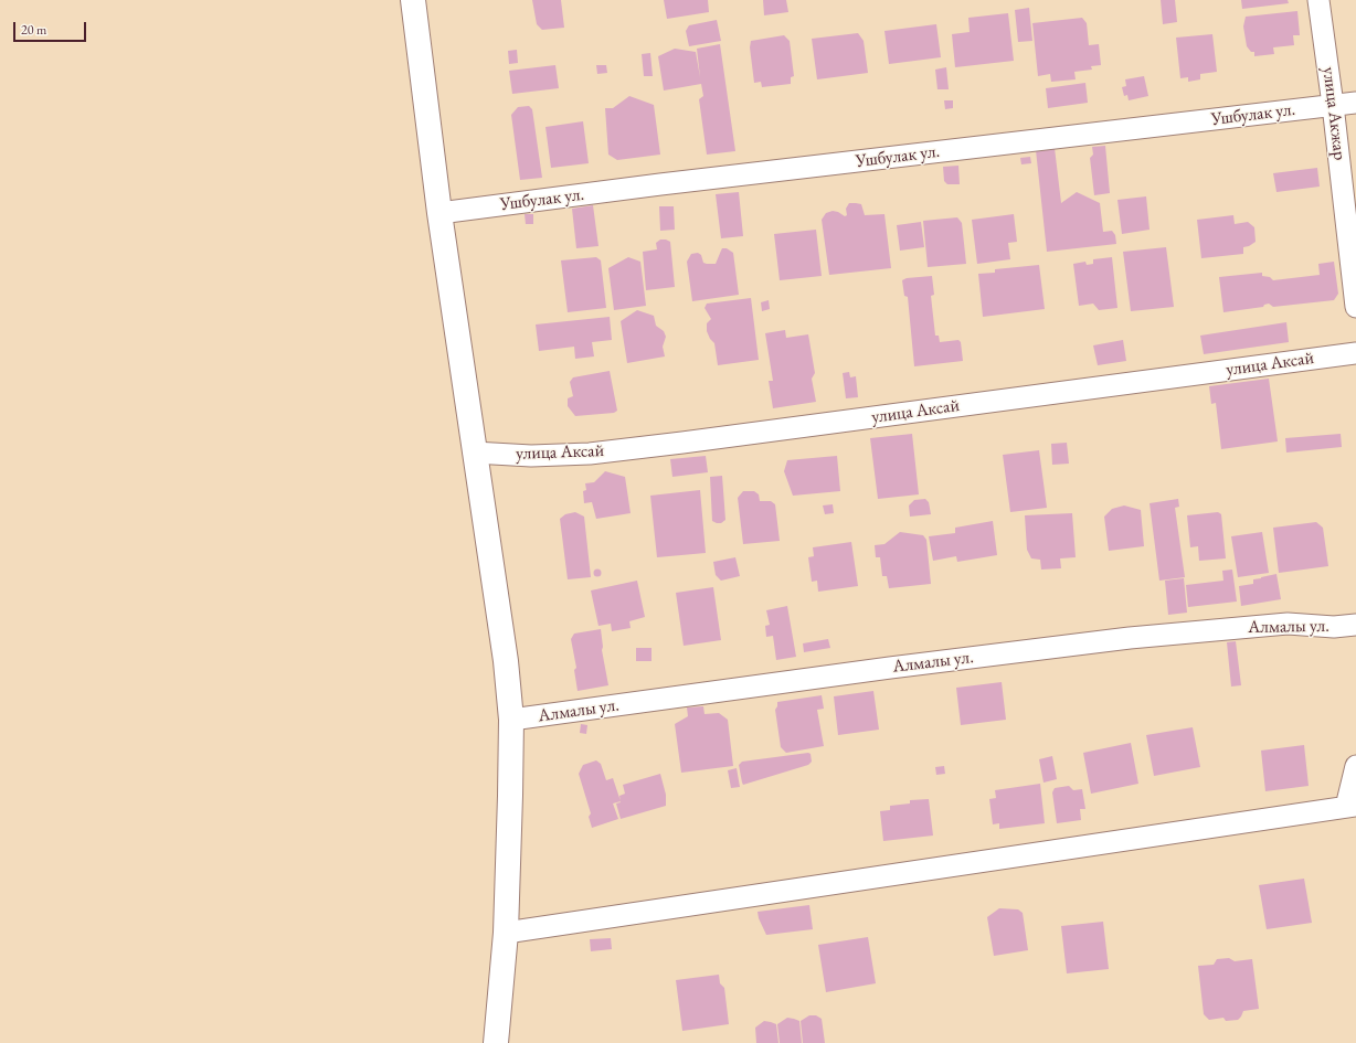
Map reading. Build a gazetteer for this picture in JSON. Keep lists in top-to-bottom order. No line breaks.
{"streets":{"street":["улица Акжар","Ушбулак ул.","улица Аксай","Алмалы ул."]},"crossings":[["улица Акжар","Ушбулак ул."]],"scale_bar":"20 m"}
